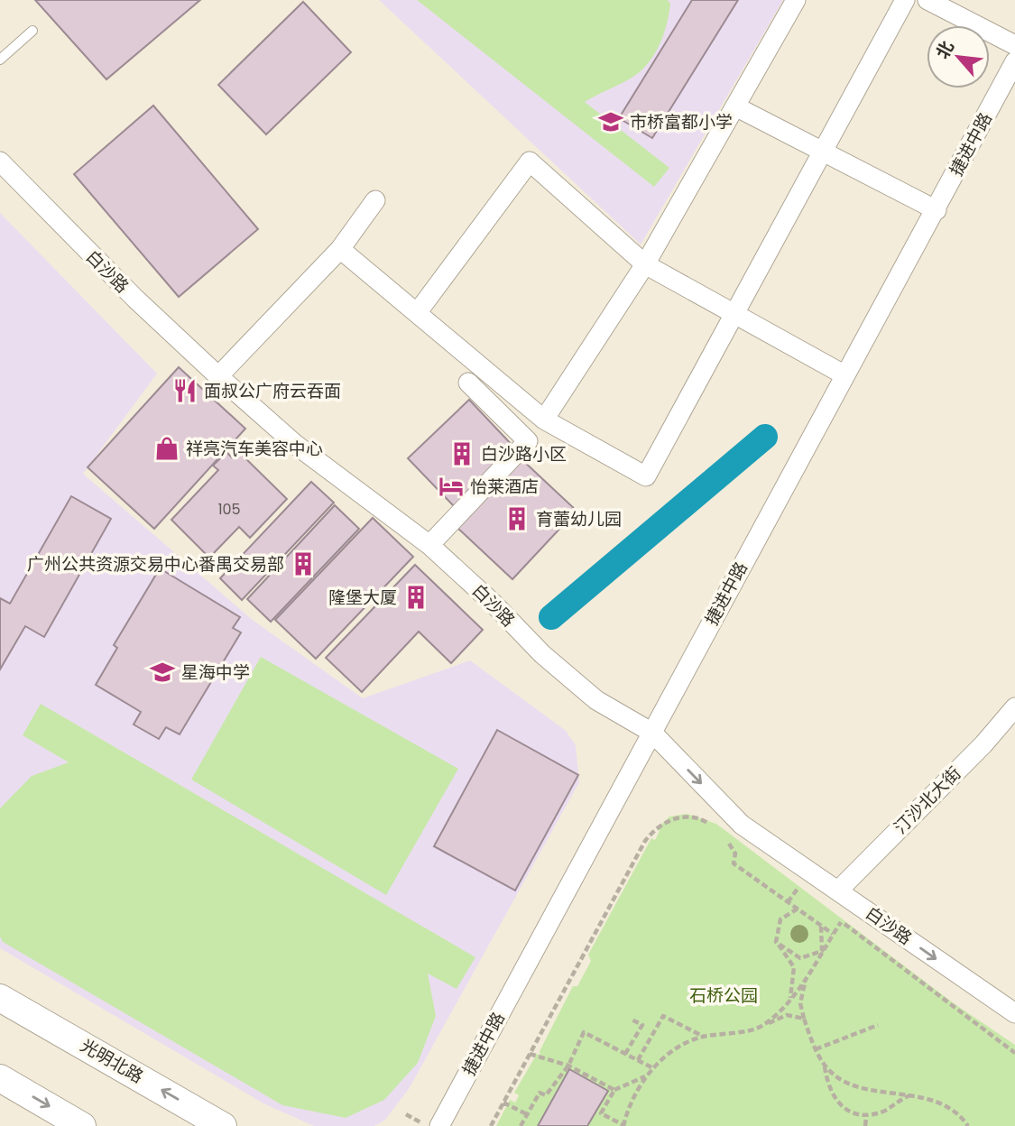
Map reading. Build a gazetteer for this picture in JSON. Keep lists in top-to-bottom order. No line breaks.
{"streets":{"main road":["光明北路"],"street":["捷进中路","白沙路","汀沙北大街"]},"crossings":[["捷进中路","白沙路"],["白沙路","汀沙北大街"]],"parks":["石桥公园"],"places":{"school or university":["市桥富都小学","星海中学"],"restaurant":["面叔公广府云吞面"],"shop":["祥亮汽车美容中心"],"building":["白沙路小区","育蕾幼儿园","广州公共资源交易中心番禺交易部","隆堡大厦"],"hotel":["怡莱酒店"]},"house_numbers":["105"],"north":"top left"}
